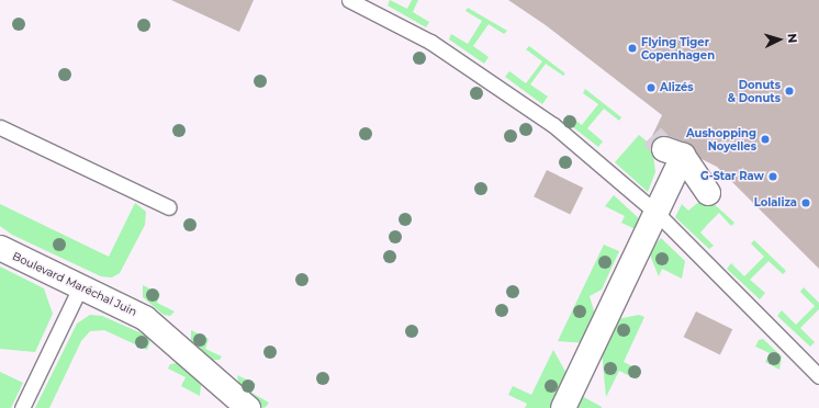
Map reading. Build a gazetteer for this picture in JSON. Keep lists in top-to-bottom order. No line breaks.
{"streets":{"street":["Boulevard Maréchal Juin"]},"places":["Flying Tiger Copenhagen","Alizés","Donuts & Donuts","Aushopping Noyelles","G-Star Raw","Lolaliza"],"north":"right"}
